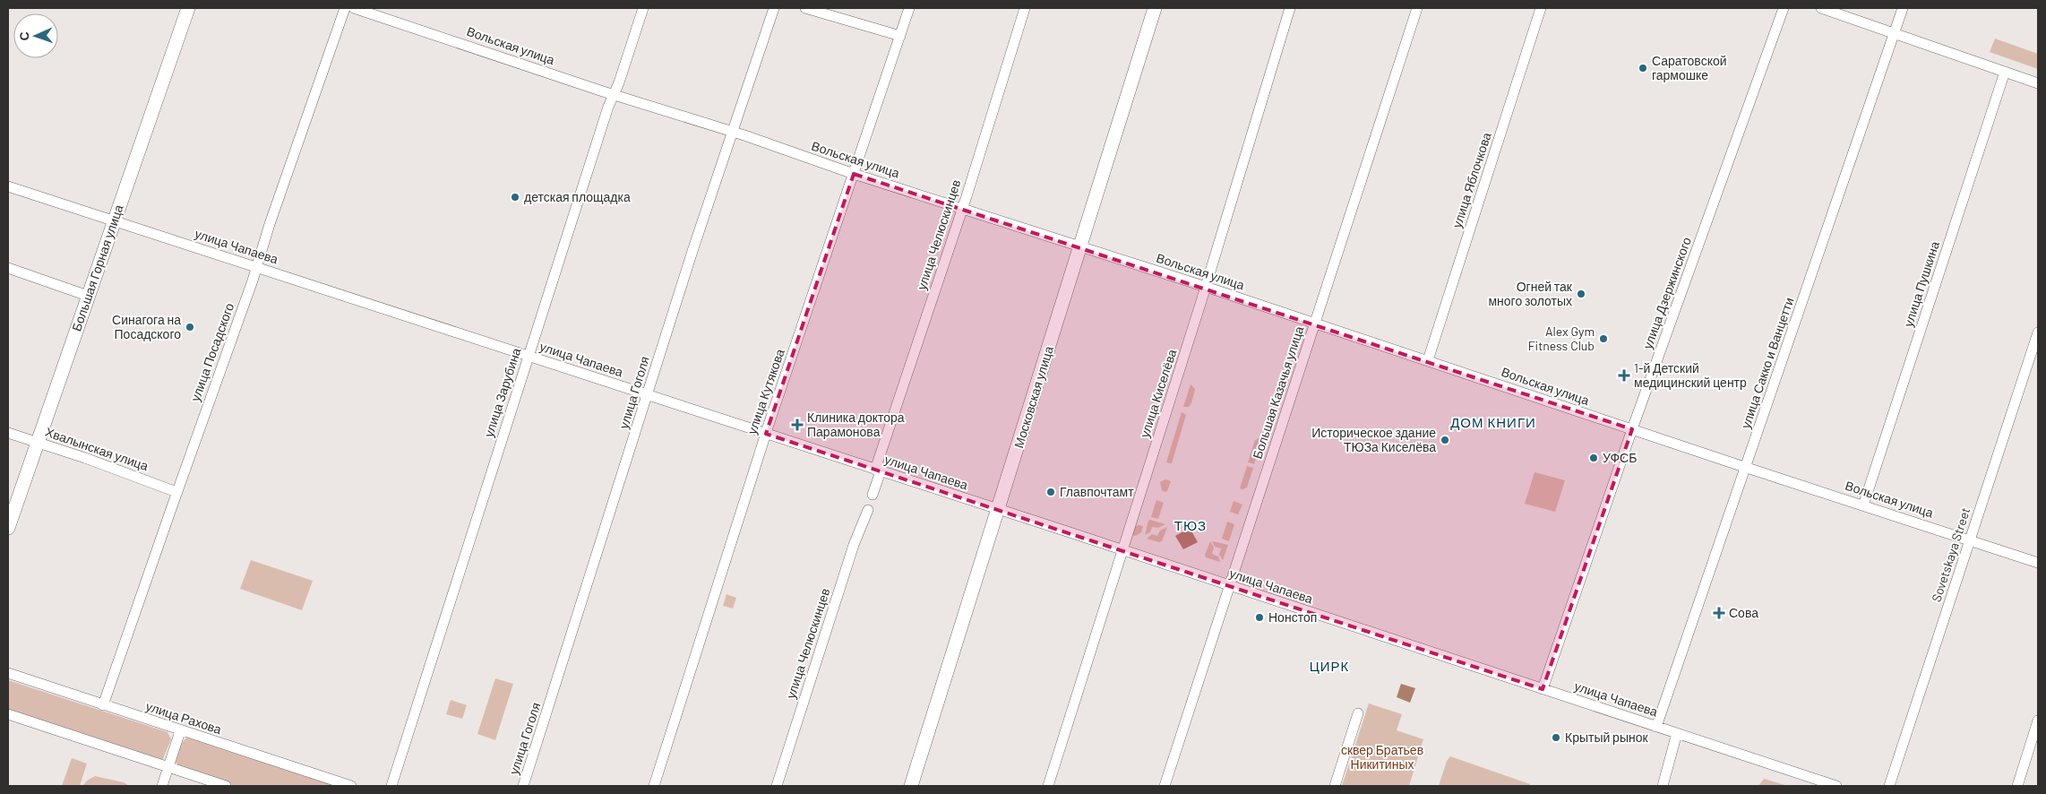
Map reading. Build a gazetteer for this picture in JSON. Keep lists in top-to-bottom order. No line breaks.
{"streets":{"main road":["Большая Горная улица","Московская улица"],"street":["Вольская улица","улица Яблочкова","улица Челюскинцев","улица Чапаева","улица Пушкина","улица Дзержинского","улица Посадского","улица Сакко и Ванцетти","улица Кутякова","улица Зарубина","улица Гоголя","Большая Казачья улица","улица Киселёва","Хвалынская улица","Sovetskaya Street","улица Рахова"]},"crossings":[["Вольская улица","улица Яблочкова"],["Вольская улица","улица Челюскинцев"],["Вольская улица","улица Пушкина"],["Вольская улица","улица Дзержинского"],["Вольская улица","улица Сакко и Ванцетти"],["Вольская улица","улица Кутякова"],["Вольская улица","улица Зарубина"],["Вольская улица","улица Гоголя"],["Вольская улица","Большая Казачья улица"],["Вольская улица","улица Киселёва"],["Вольская улица","Московская улица"],["Вольская улица","Sovetskaya Street"],["улица Челюскинцев","улица Чапаева"],["улица Чапаева","Большая Горная улица"],["улица Чапаева","улица Дзержинского"],["улица Чапаева","улица Посадского"],["улица Чапаева","улица Сакко и Ванцетти"],["улица Чапаева","улица Кутякова"],["улица Чапаева","улица Зарубина"],["улица Чапаева","улица Гоголя"],["улица Чапаева","Большая Казачья улица"],["улица Чапаева","улица Киселёва"],["улица Чапаева","Московская улица"],["Большая Горная улица","Хвалынская улица"],["улица Посадского","Хвалынская улица"],["улица Посадского","улица Рахова"]],"districts":["ДОМ КНИГИ","ТЮЗ","ЦИРК"],"parks":["сквер Братьев Никитиных"],"places":{"other":["Саратовской гармошке","детская площадка","Огней так много золотых","Синагога на Посадского","Alex Gym Fitness Club","Историческое здание ТЮЗа Киселёва","УФСБ","Главпочтамт","Нонстоп","Крытый рынок"],"health":["1-й Детский медицинский центр","Клиника доктора Парамонова","Сова"]},"north":"left"}
